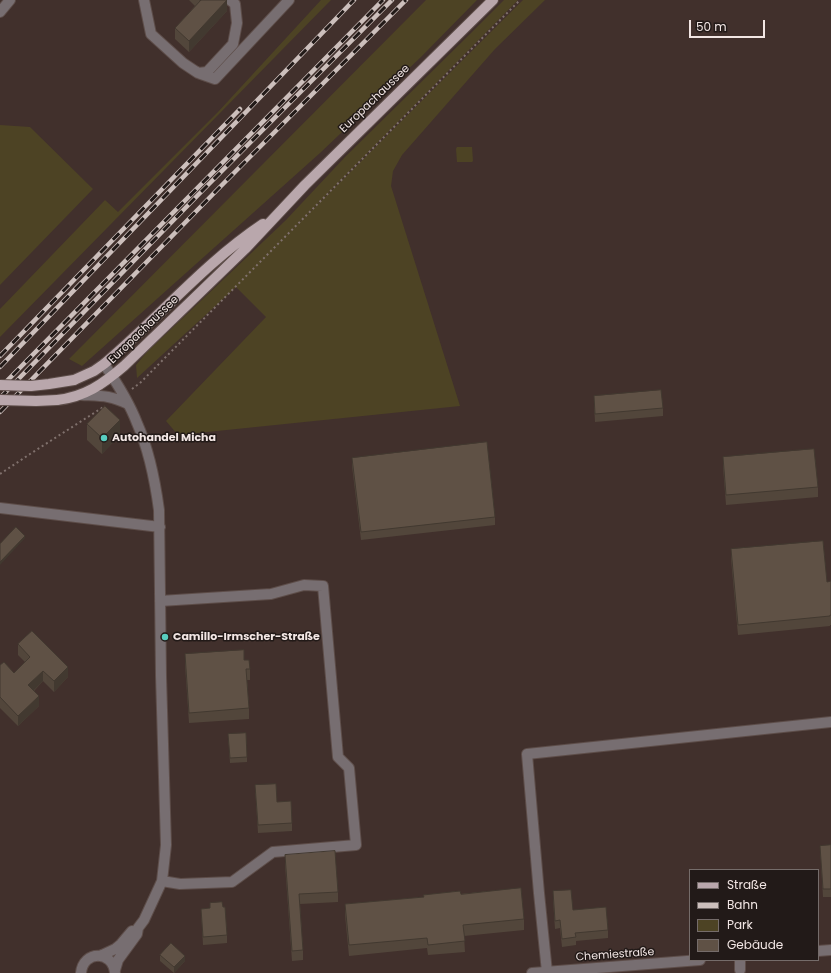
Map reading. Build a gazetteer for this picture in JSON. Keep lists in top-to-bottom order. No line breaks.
{"streets":{"main road":["Europachaussee"],"street":["Chemiestraße"]},"places":["Autohandel Micha","Camillo-Irmscher-Straße"],"legend":["Straße","Bahn","Park","Gebäude"],"scale_bar":"50 m"}
